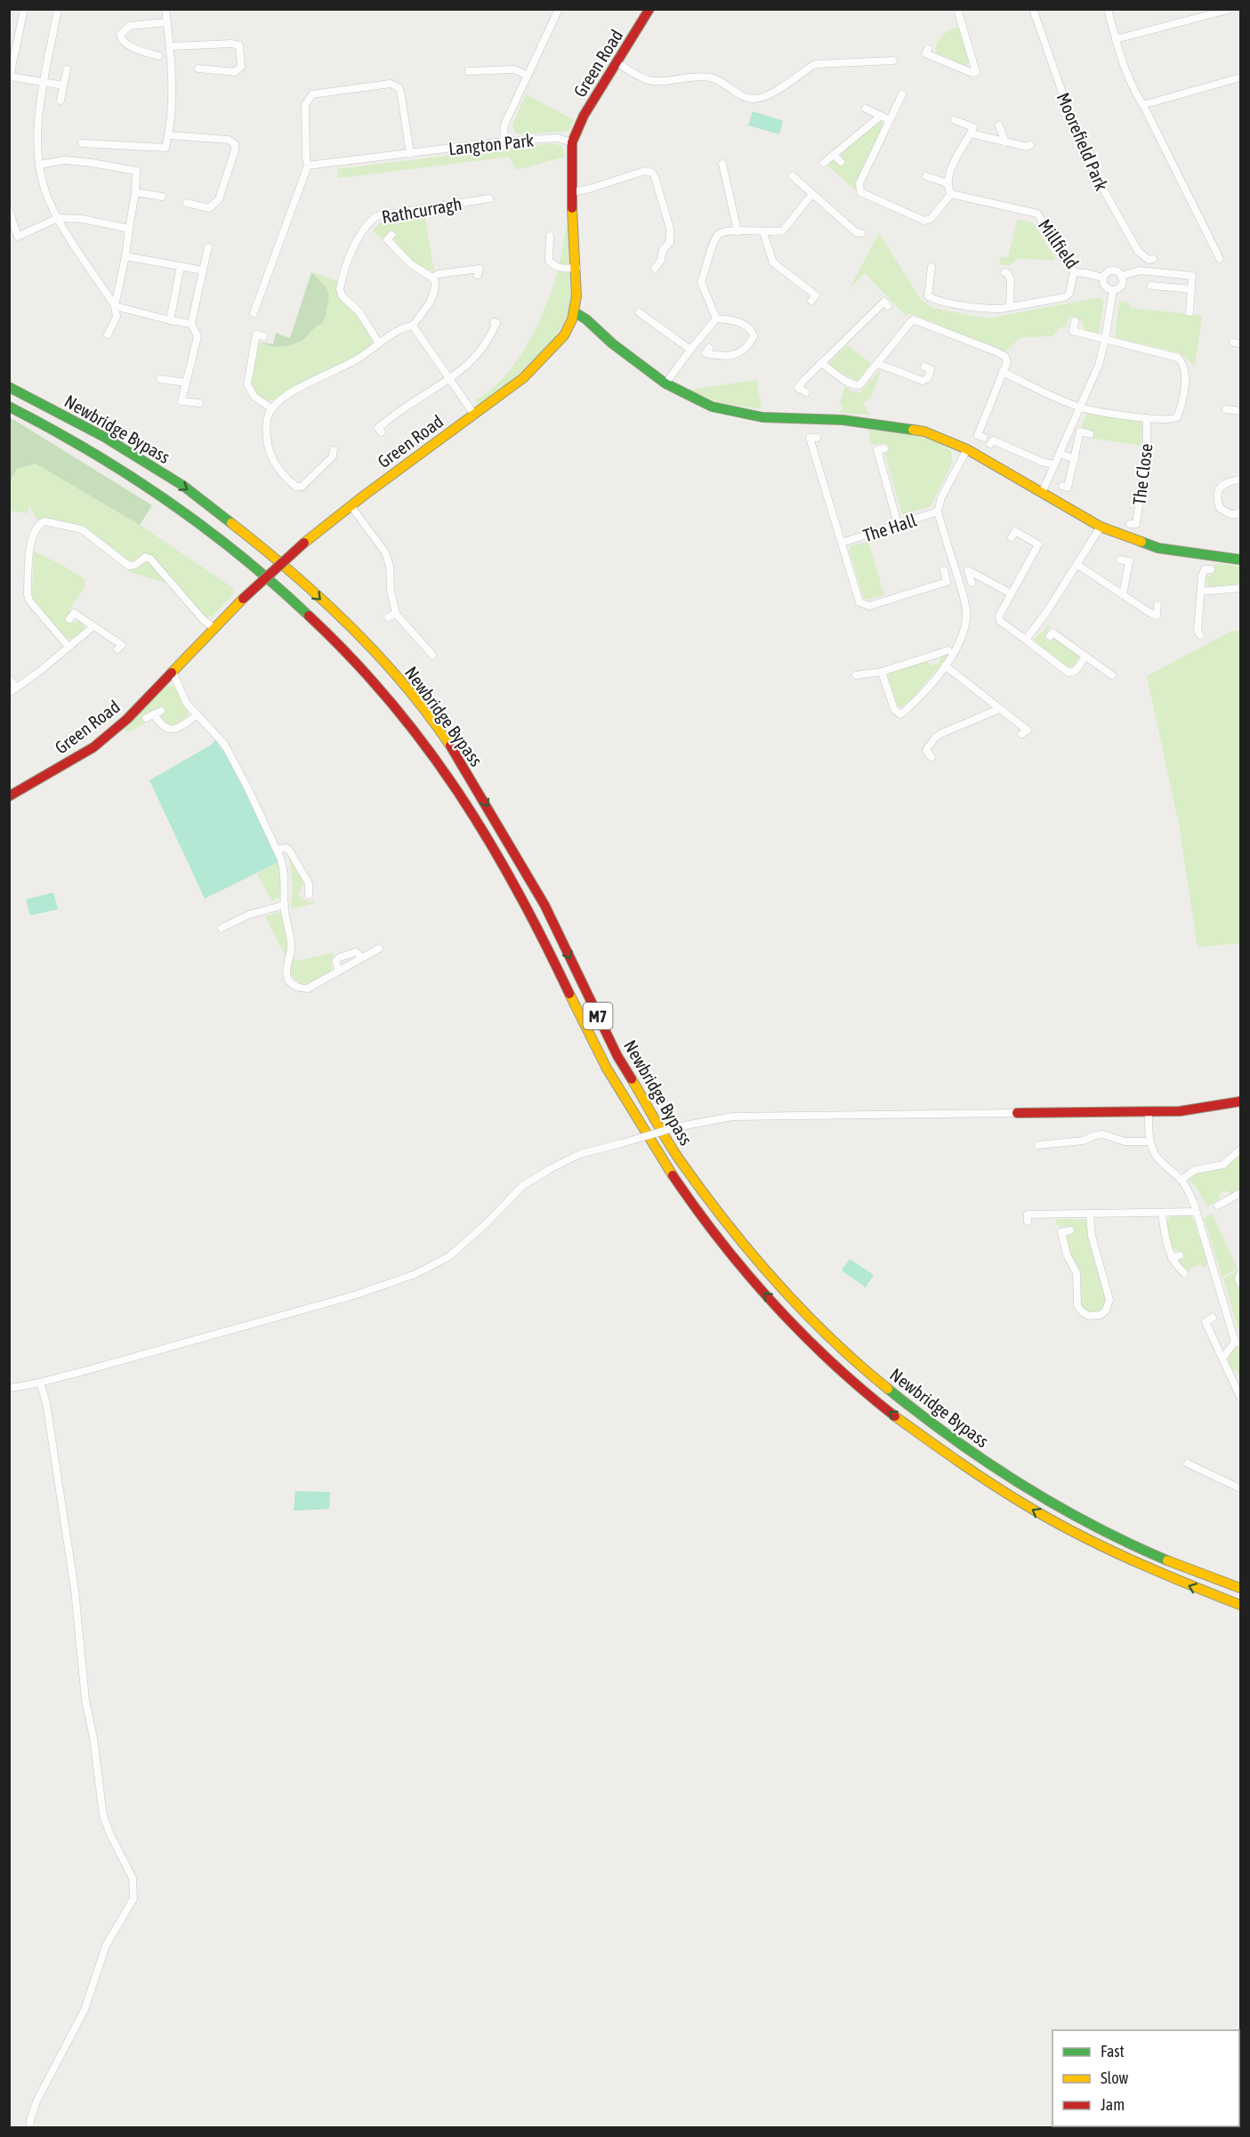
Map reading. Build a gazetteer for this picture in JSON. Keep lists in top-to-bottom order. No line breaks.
{"streets":{"main road":["Green Road","Newbridge Bypass","M7"],"street":["Moorefield Park","Langton Park","Rathcurragh","Millfield","The Close","The Hall"]},"crossings":[["Green Road","Langton Park"]],"legend":["Fast","Slow","Jam"]}
